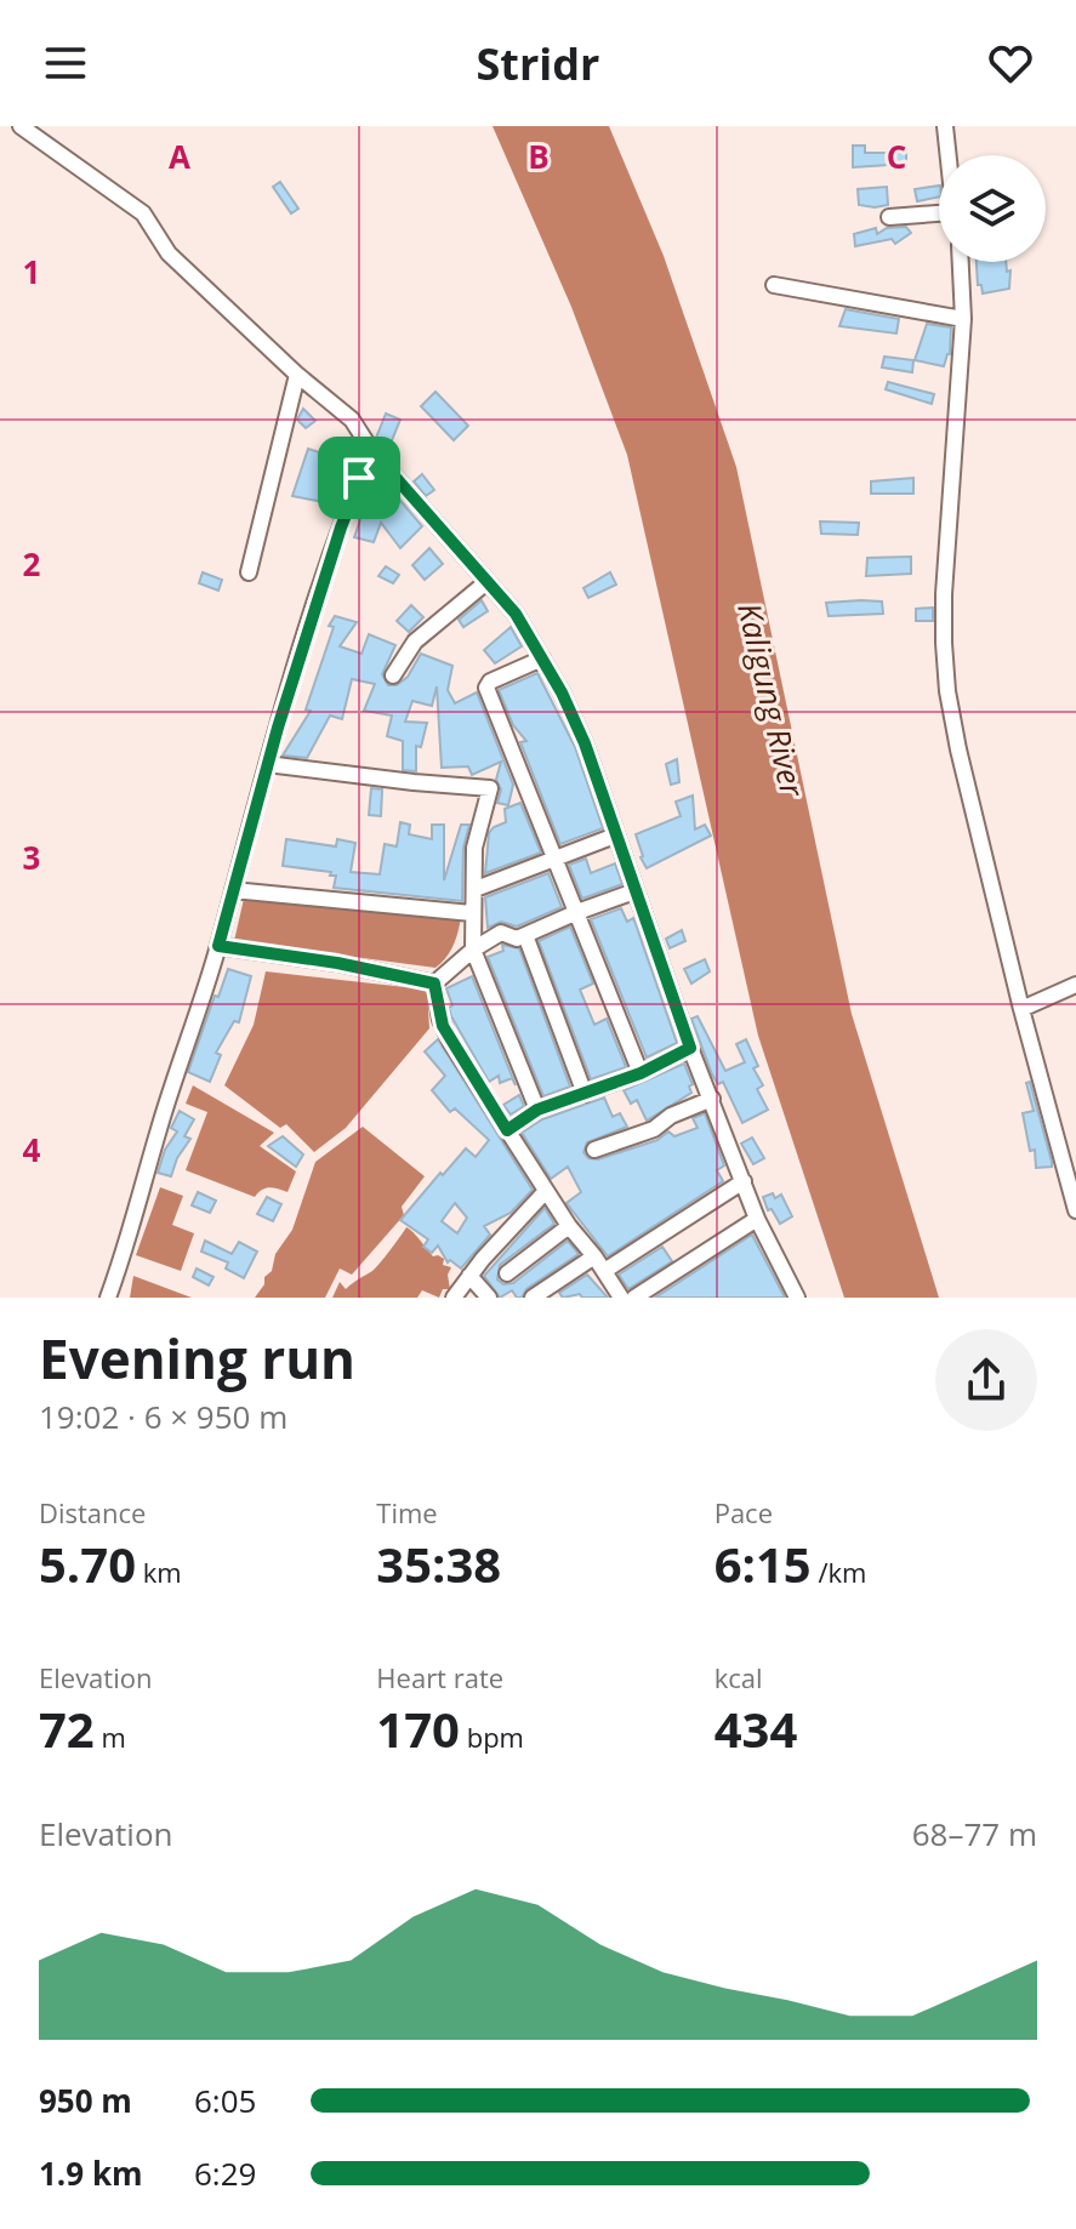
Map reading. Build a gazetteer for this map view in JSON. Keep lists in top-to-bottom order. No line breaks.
{"water":["Kaligung River"],"page":{"header":"Stridr","heading":["Evening run","19:02 · 6 × 950 m"],"stats":[["Distance","5.70 km"],["Time","35:38"],["Pace","6:15 /km"],["Elevation","72 m"],["Heart rate","170 bpm"],["kcal","434"]],"chart":["Elevation","68–77 m"],"list":[{"name":"950 m","note":"6:05"},{"name":"1.9 km","note":"6:29"}]},"grid":{"columns":["A","B","C"],"rows":["1","2","3","4"]}}
